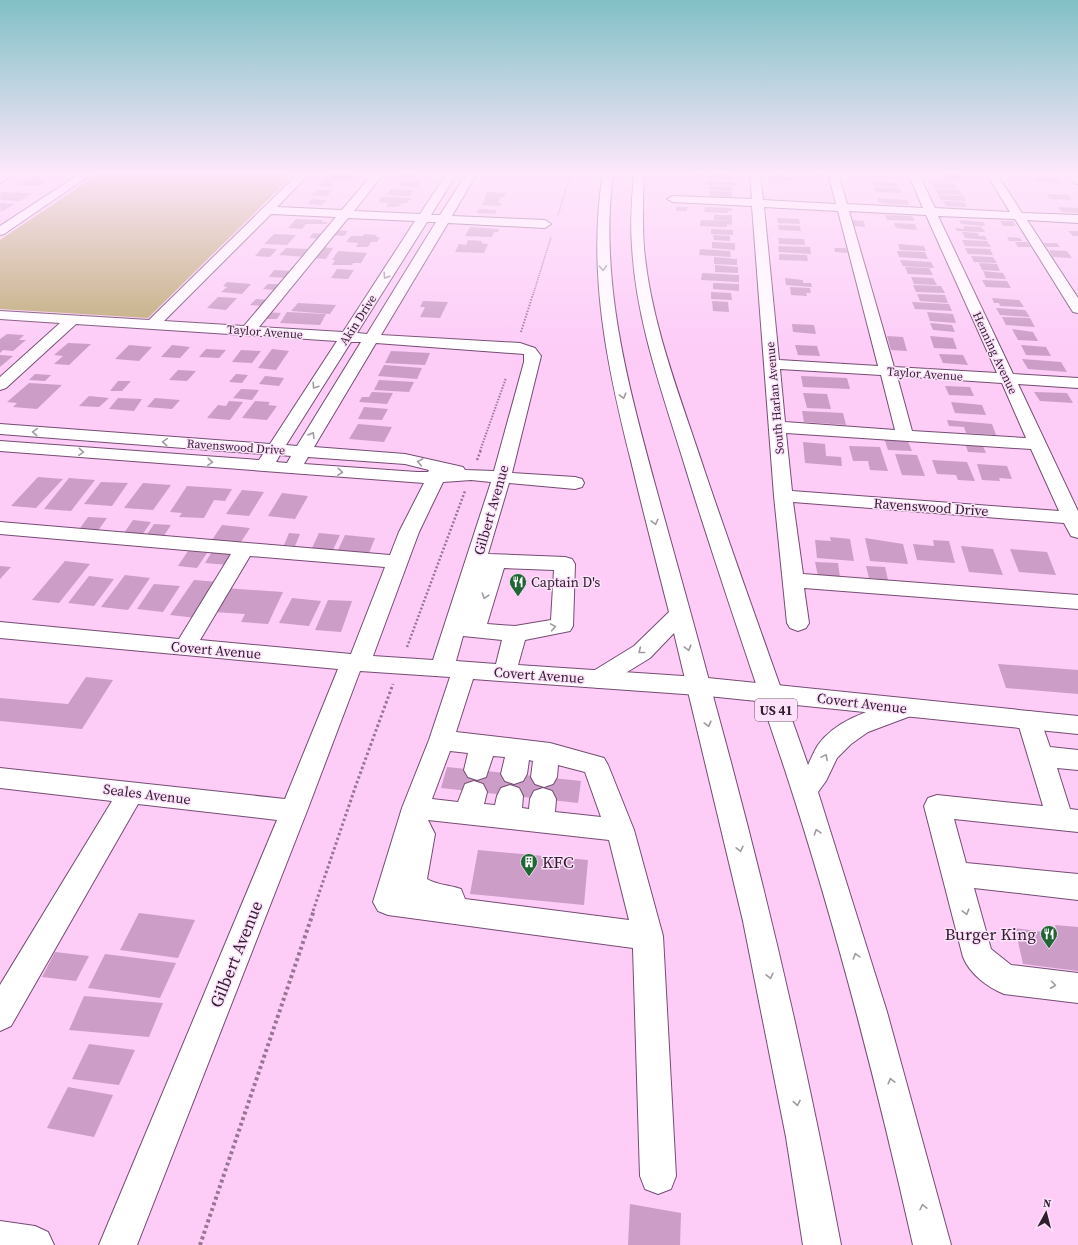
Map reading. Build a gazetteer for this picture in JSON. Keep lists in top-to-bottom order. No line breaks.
{"streets":{"main road":["Akin Drive","Taylor Avenue","Henning Avenue","South Harlan Avenue","Ravenswood Drive","Gilbert Avenue","Covert Avenue","US 41","Seales Avenue"]},"crossings":[["Akin Drive","Taylor Avenue"],["Akin Drive","Ravenswood Drive"],["Taylor Avenue","Henning Avenue"],["Taylor Avenue","South Harlan Avenue"],["Taylor Avenue","Gilbert Avenue"],["Henning Avenue","Ravenswood Drive"],["South Harlan Avenue","Ravenswood Drive"],["Ravenswood Drive","Gilbert Avenue"],["Gilbert Avenue","Covert Avenue"],["Gilbert Avenue","Seales Avenue"],["Covert Avenue","US 41"]],"places":{"restaurant":["Captain D's","Burger King"],"building":["KFC"]},"north":"top"}
